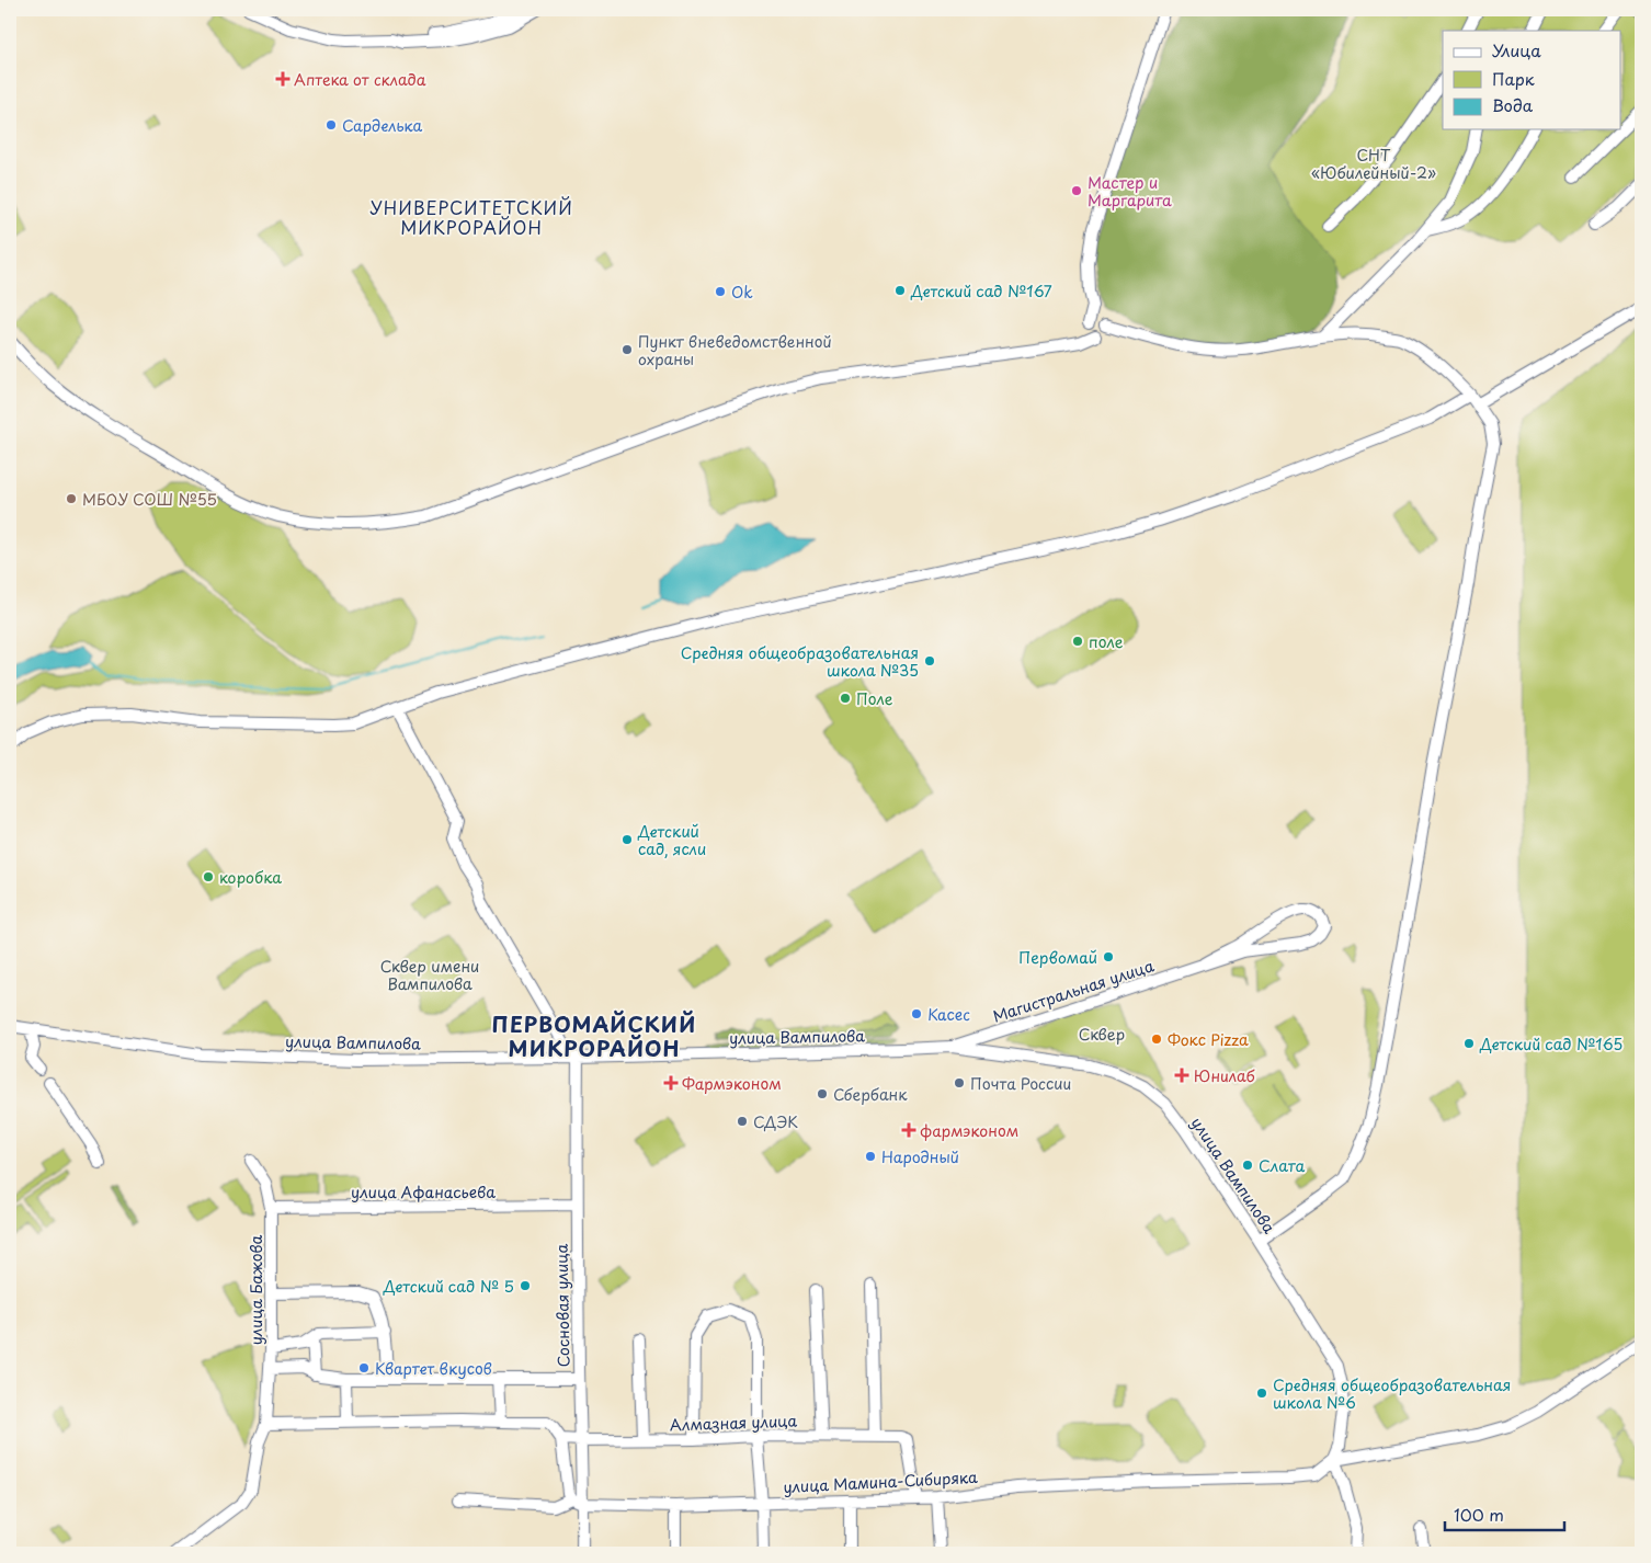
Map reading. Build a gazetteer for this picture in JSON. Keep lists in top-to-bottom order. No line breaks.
{"streets":{"street":["Магистральная улица","улица Вампилова","улица Афанасьева","улица Бажова","Сосновая улица","Алмазная улица","улица Мамина-Сибиряка"]},"crossings":[["Магистральная улица","улица Вампилова"],["улица Вампилова","Сосновая улица"],["улица Вампилова","улица Мамина-Сибиряка"],["улица Афанасьева","улица Бажова"],["улица Афанасьева","Сосновая улица"],["Сосновая улица","Алмазная улица"],["Сосновая улица","улица Мамина-Сибиряка"],["Алмазная улица","улица Мамина-Сибиряка"]],"districts":["УНИВЕРСИТЕТСКИЙ МИКРОРАЙОН","ПЕРВОМАЙСКИЙ МИКРОРАЙОН"],"parks":["СНТ «Юбилейный-2»","Сквер имени Вампилова","Сквер"],"places":{"health":["Аптека от склада","Юнилаб","Фармэконом","фармэконом"],"other":["Сарделька","Мастер и Маргарита","Детский сад №167","Ok","Пункт вневедомственной охраны","МБОУ СОШ №55","поле","Средняя общеобразовательная школа №35","Поле","Детский сад, ясли","коробка","Первомай","Касес","Фокс Pizza","Детский сад №165","Почта России","Сбербанк","СДЭК","Народный","Слата","Детский сад № 5","Квартет вкусов","Средняя общеобразовательная школа №6"]},"legend":["Улица","Парк","Вода"],"scale_bar":"100 m"}
